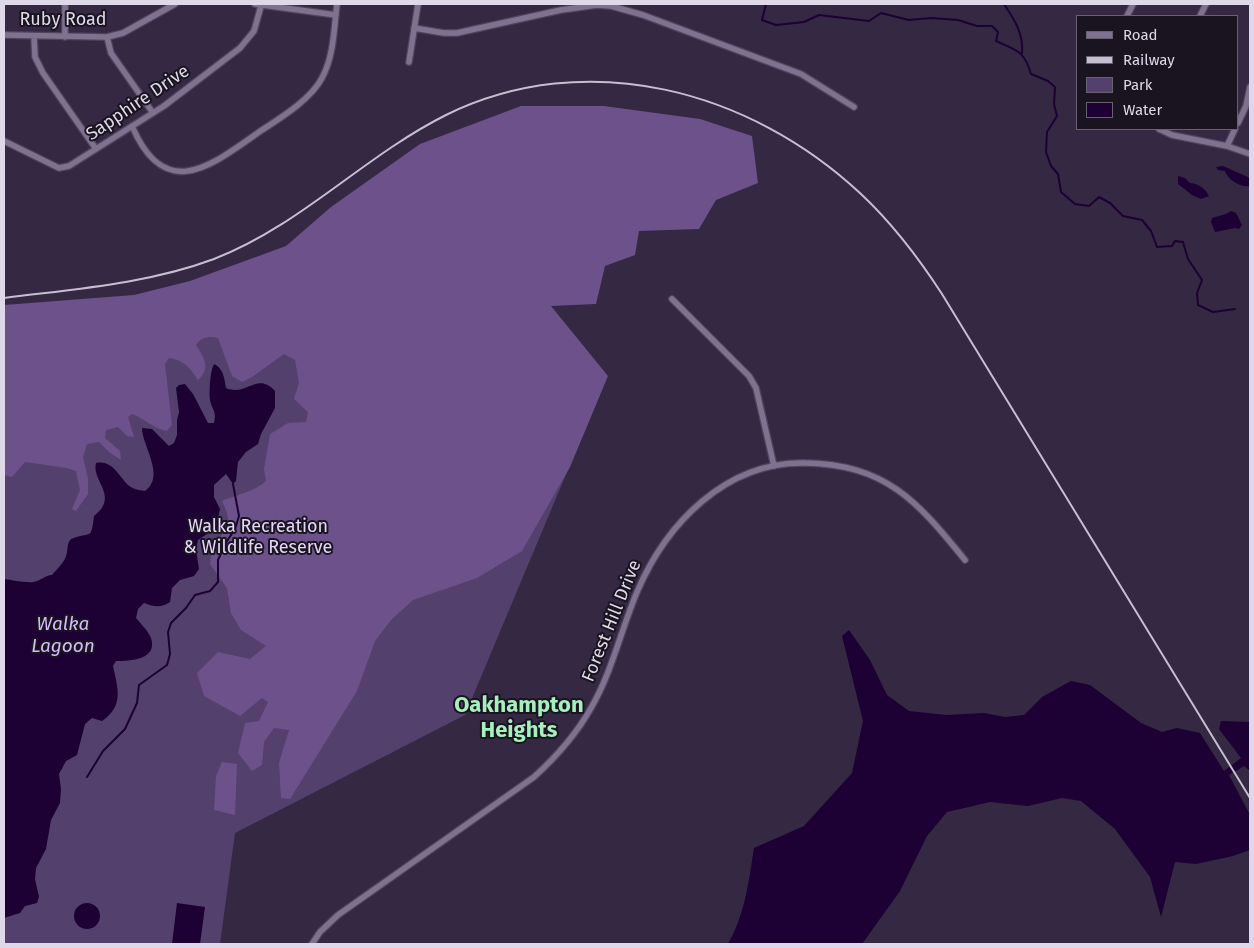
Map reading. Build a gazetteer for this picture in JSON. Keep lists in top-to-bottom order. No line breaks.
{"streets":{"street":["Ruby Road","Sapphire Drive","Forest Hill Drive"]},"districts":["Oakhampton Heights"],"water":["Walka Lagoon"],"parks":["Walka Recreation & Wildlife Reserve"],"legend":["Road","Railway","Park","Water"]}
